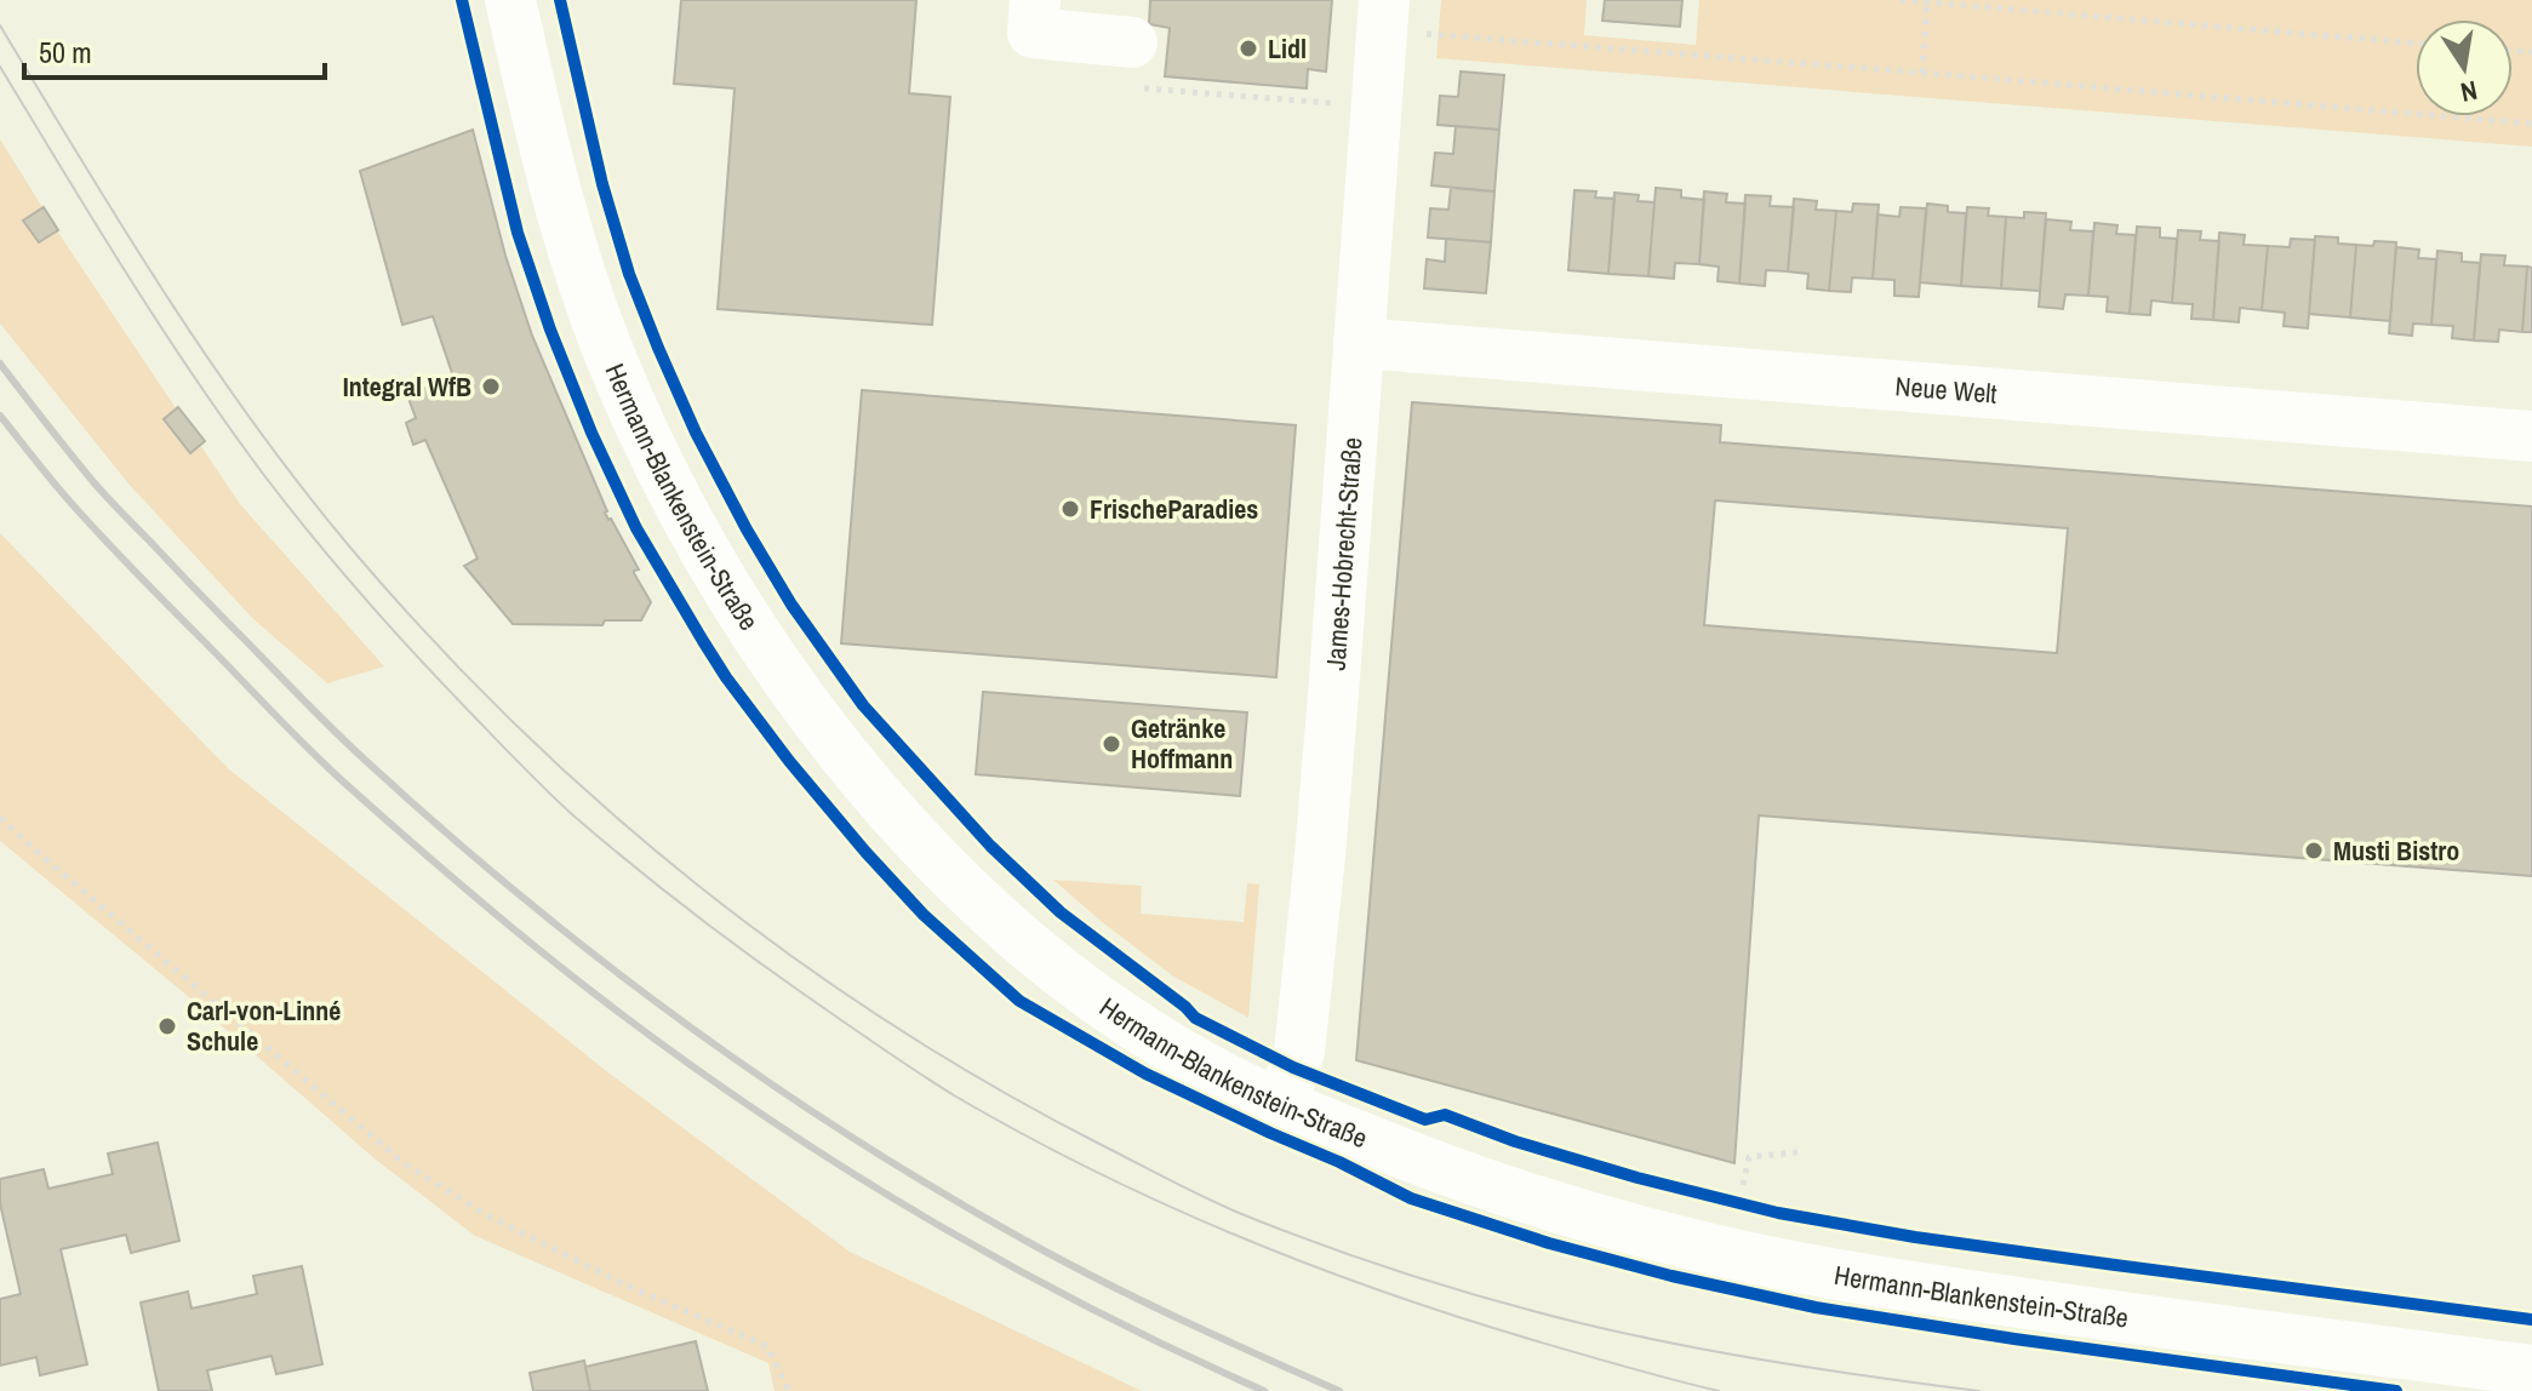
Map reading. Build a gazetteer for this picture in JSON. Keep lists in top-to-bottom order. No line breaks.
{"streets":{"street":["Neue Welt","Hermann-Blankenstein-Straße","James-Hobrecht-Straße"]},"crossings":[["Neue Welt","James-Hobrecht-Straße"],["Hermann-Blankenstein-Straße","James-Hobrecht-Straße"]],"places":["Lidl","Integral WfB","FrischeParadies","Getränke Hoffmann","Musti Bistro","Carl-von-Linné Schule"],"scale_bar":"50 m","north":"bottom"}
